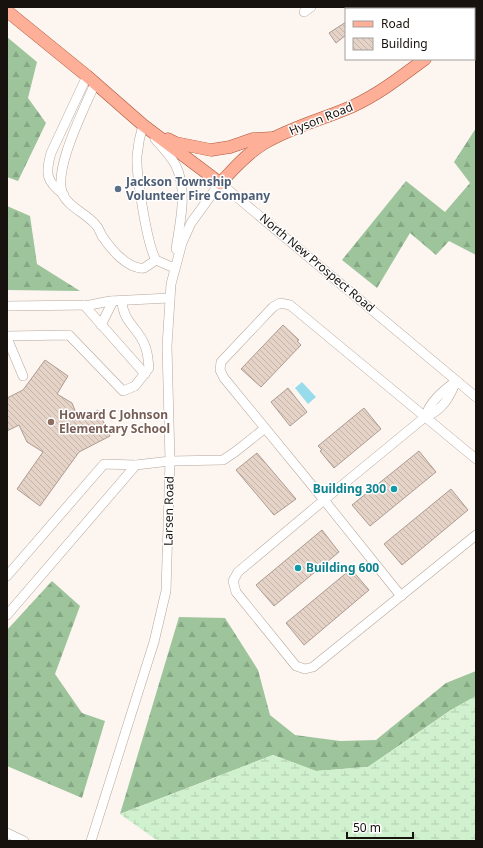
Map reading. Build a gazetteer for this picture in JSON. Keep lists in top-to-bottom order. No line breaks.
{"streets":{"main road":["Hyson Road","North New Prospect Road"],"street":["Larsen Road"]},"crossings":[["Hyson Road","North New Prospect Road"],["Hyson Road","Larsen Road"],["North New Prospect Road","Larsen Road"]],"places":["Jackson Township Volunteer Fire Company","Howard C Johnson Elementary School","Building 300","Building 600"],"legend":["Road","Building"],"scale_bar":"50 m"}
